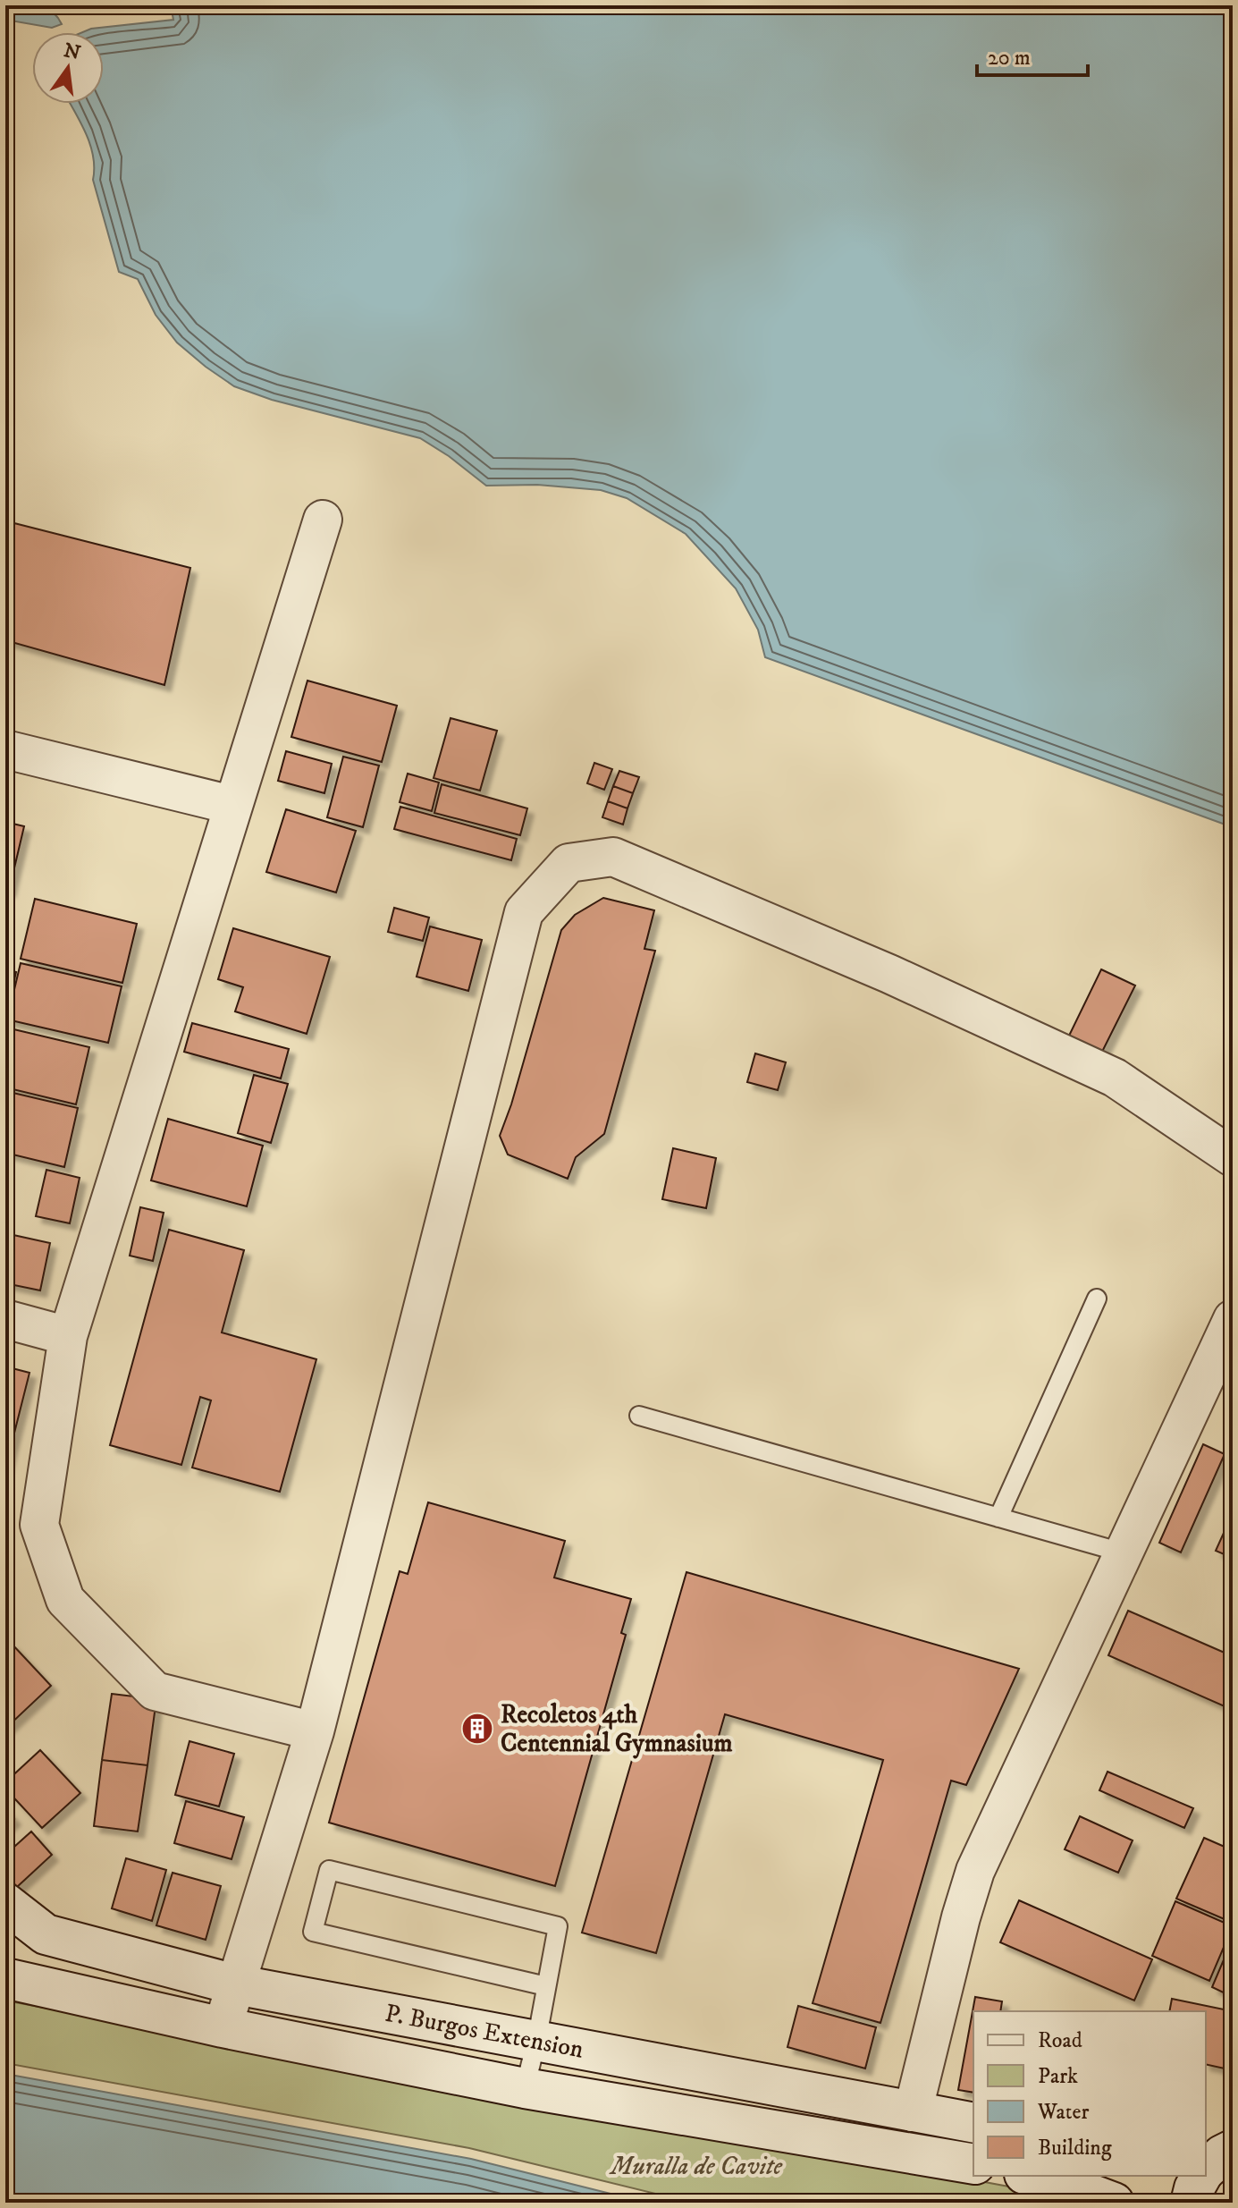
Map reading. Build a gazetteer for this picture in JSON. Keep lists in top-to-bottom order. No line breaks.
{"streets":{"main road":["P. Burgos Extension"]},"parks":["Muralla de Cavite"],"places":{"building":["Recoletos 4th Centennial Gymnasium"]},"legend":["Road","Park","Water","Building"],"scale_bar":"20 m","north":"top"}
